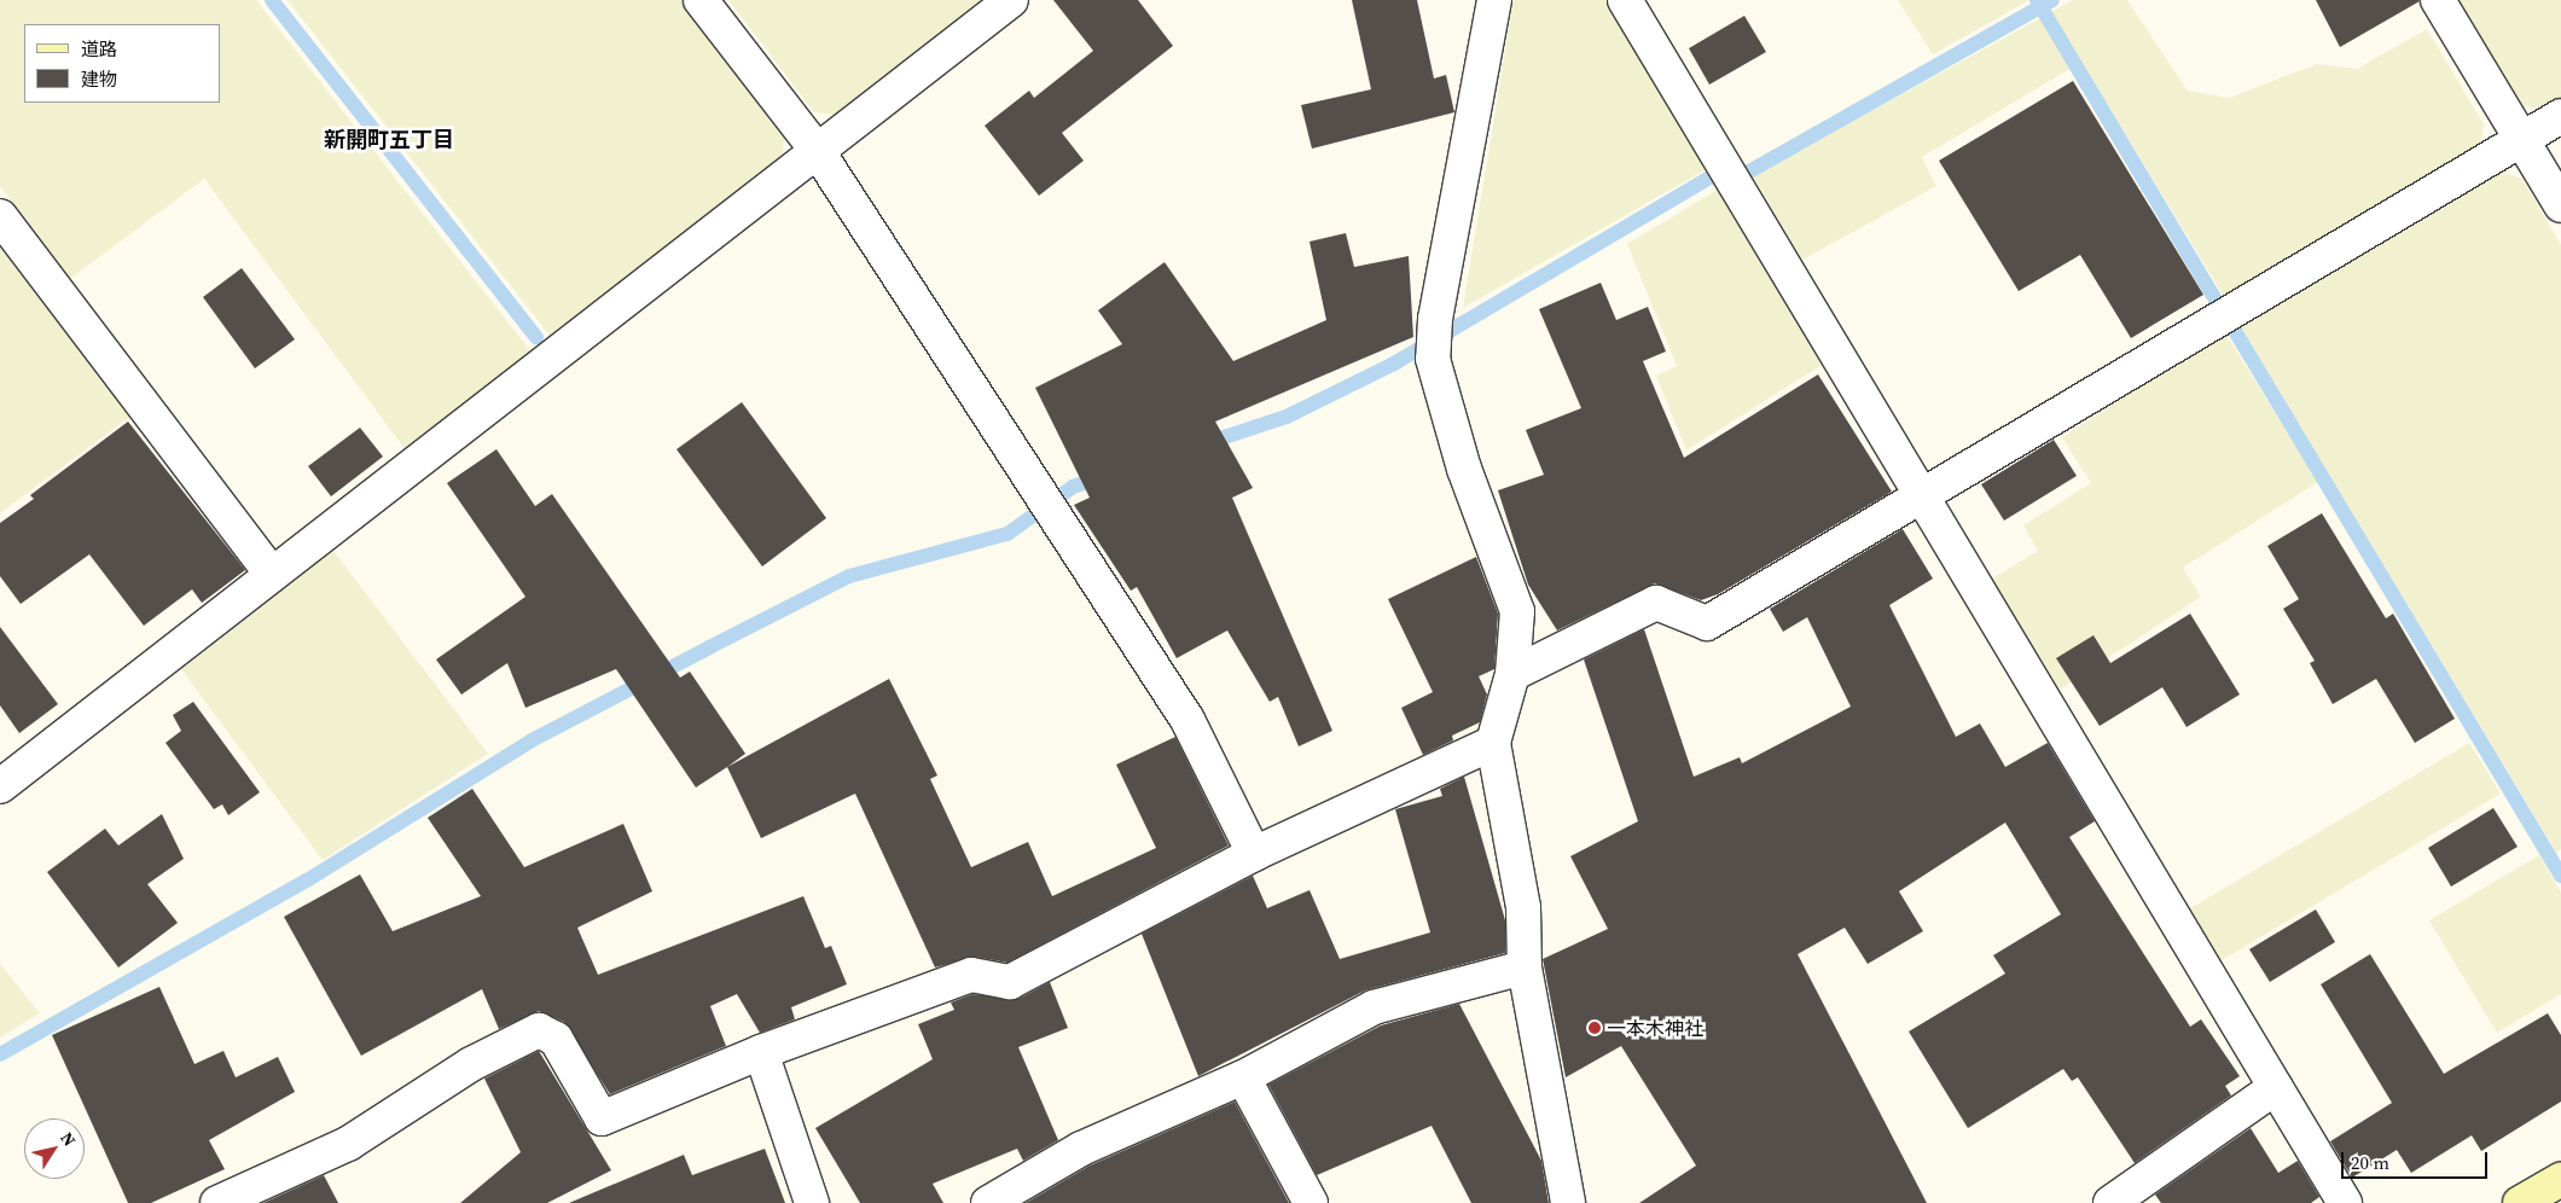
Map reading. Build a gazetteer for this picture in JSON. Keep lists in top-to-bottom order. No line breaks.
{"districts":["新開町五丁目"],"places":["一本木神社"],"legend":["道路","建物"],"scale_bar":"20 m","north":"top right"}
